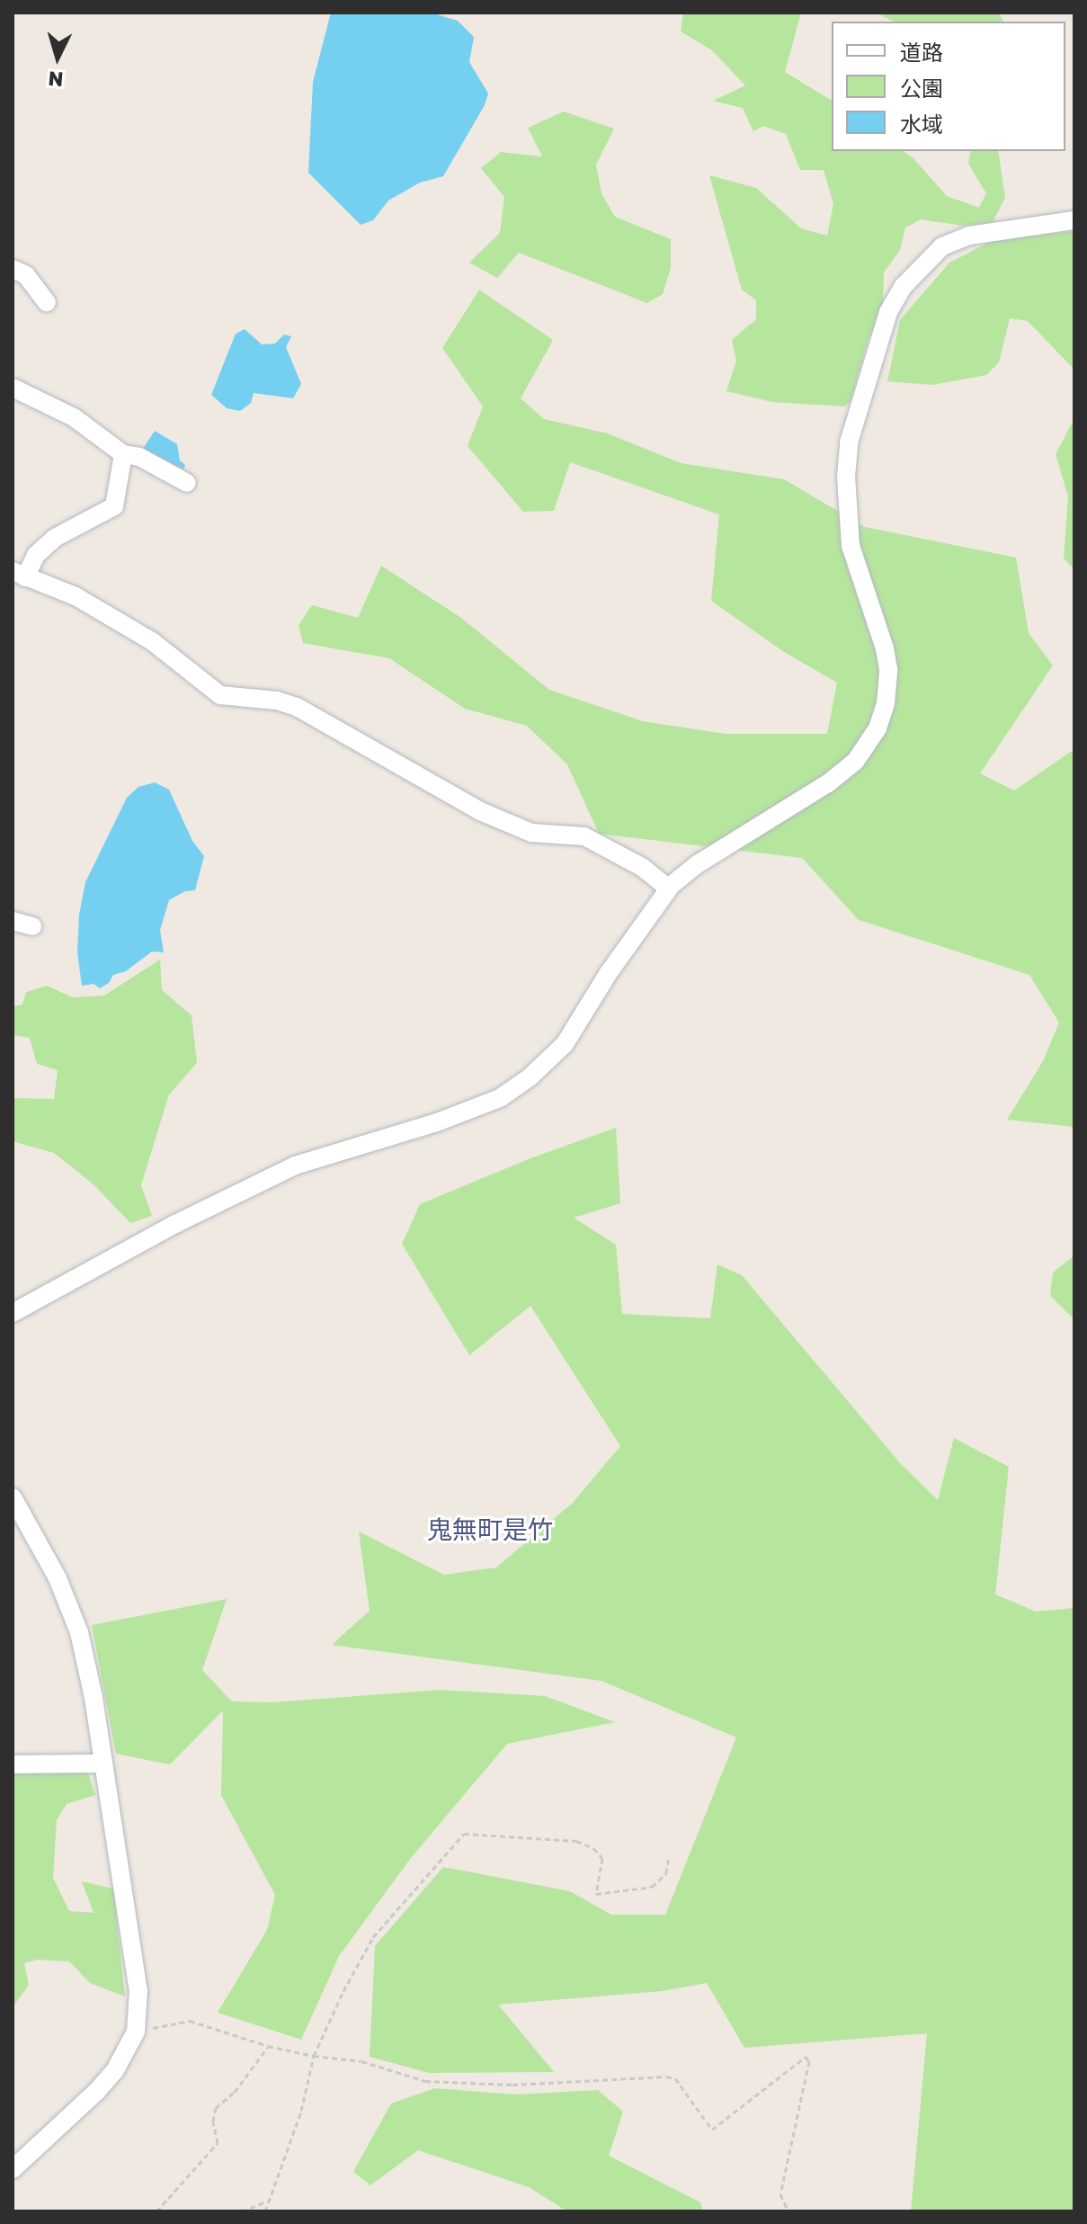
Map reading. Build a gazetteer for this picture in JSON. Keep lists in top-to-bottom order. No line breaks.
{"districts":["鬼無町是竹"],"legend":["道路","公園","水域"],"north":"bottom"}
